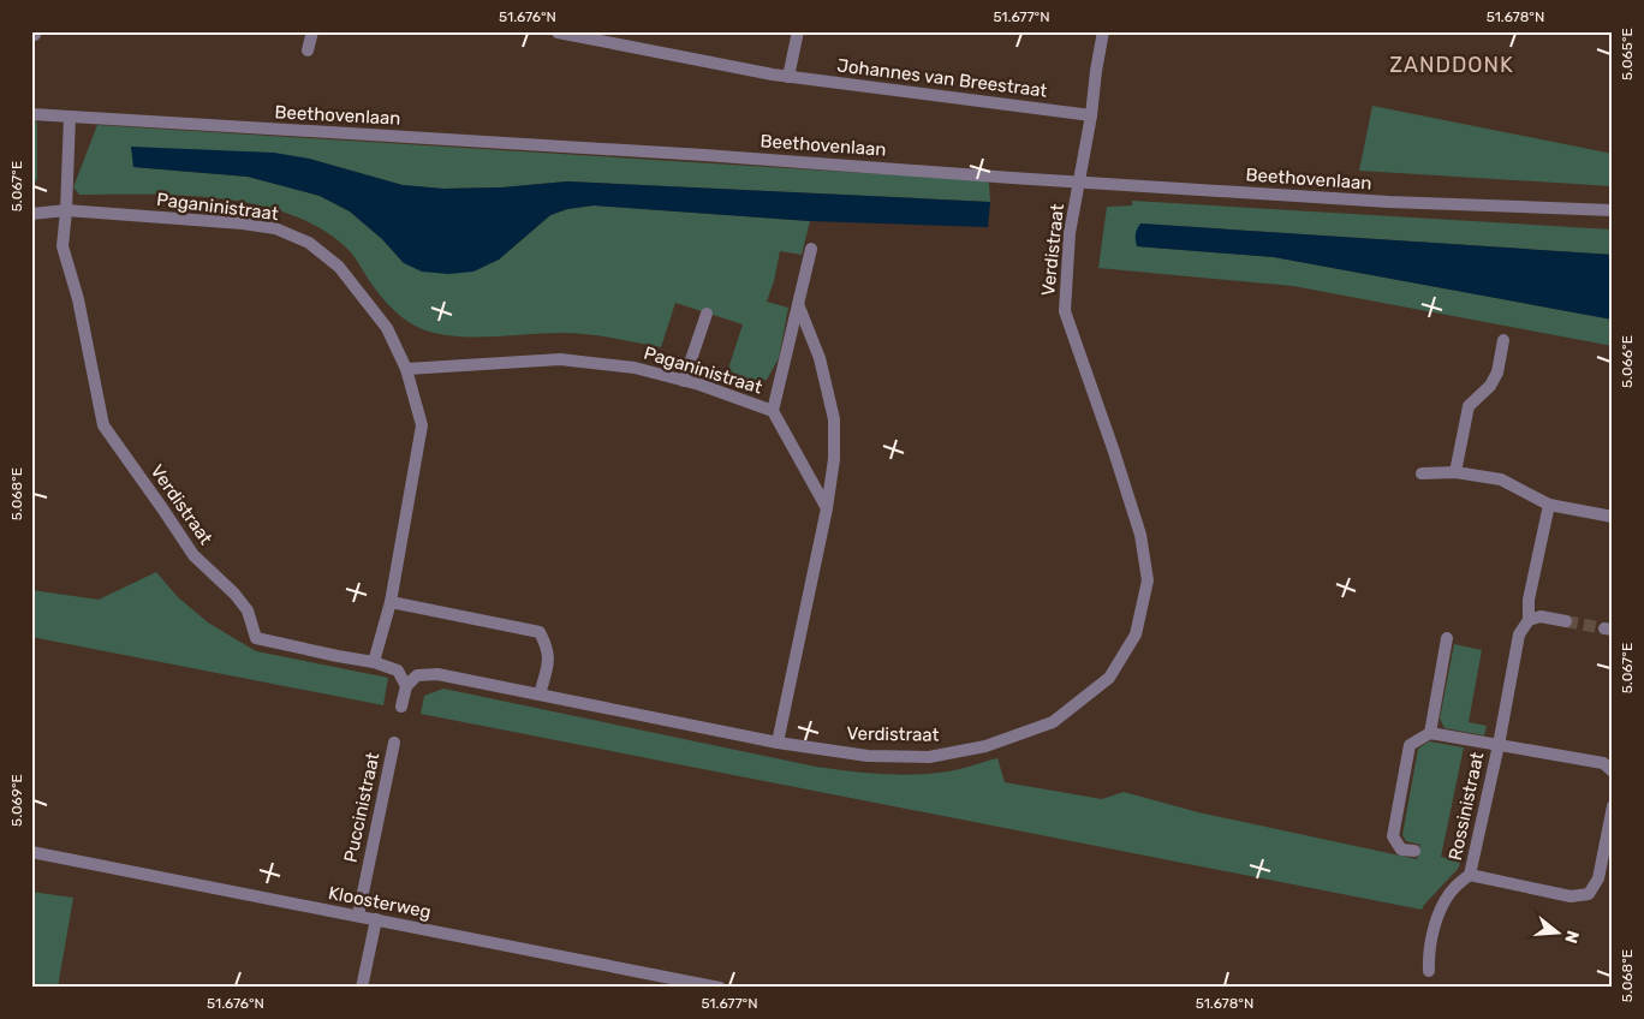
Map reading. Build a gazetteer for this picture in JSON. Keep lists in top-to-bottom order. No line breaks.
{"streets":{"street":["Johannes van Breestraat","Beethovenlaan","Paganinistraat","Verdistraat","Rossinistraat","Puccinistraat","Kloosterweg"]},"crossings":[["Johannes van Breestraat","Verdistraat"],["Beethovenlaan","Verdistraat"],["Paganinistraat","Verdistraat"],["Puccinistraat","Kloosterweg"]],"districts":["ZANDDONK"],"north":"right","coordinates":["51.676°N","51.677°N","51.678°N","5.065°E","5.067°E","5.066°E","5.068°E","5.069°E"]}
